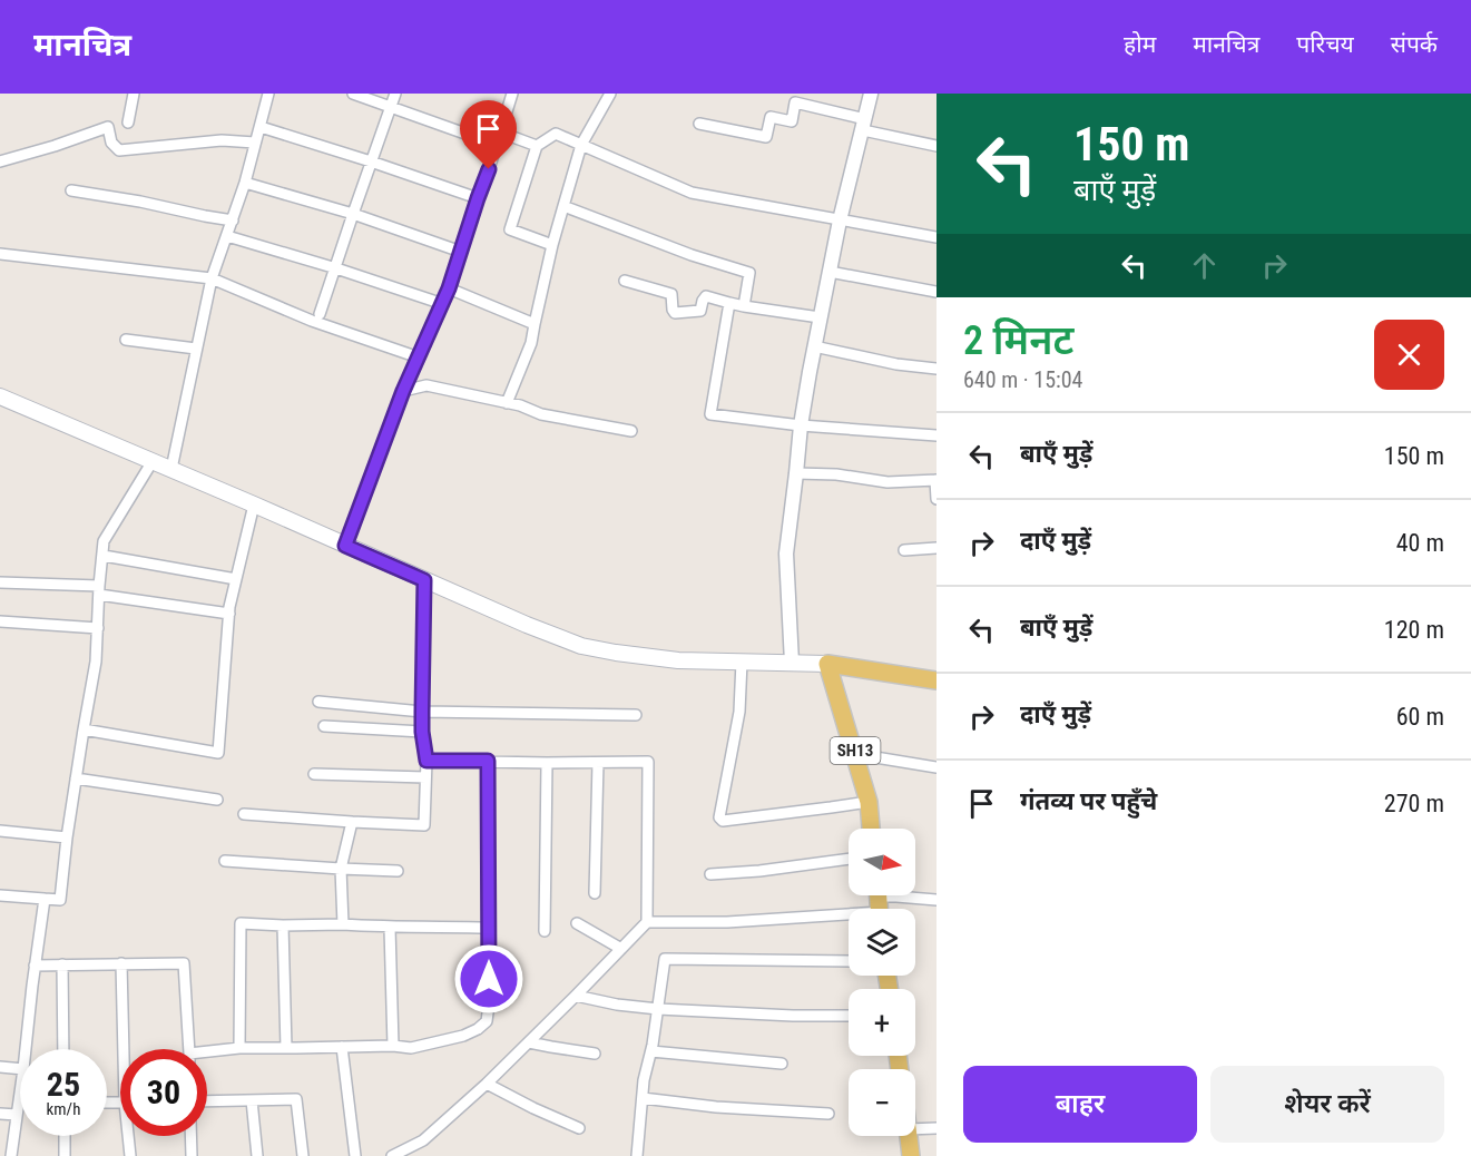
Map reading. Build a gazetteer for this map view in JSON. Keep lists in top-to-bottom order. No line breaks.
{"streets":{"main road":["SH13"]},"north":"right","page":{"header":"मानचित्र","nav":["होम","मानचित्र","परिचय","संपर्क"],"turn":["150 m","बाएँ मुड़ें"],"heading":["2 मिनट","640 m · 15:04"],"list":[{"name":"बाएँ मुड़ें","value":"150 m"},{"name":"दाएँ मुड़ें","value":"40 m"},{"name":"बाएँ मुड़ें","value":"120 m"},{"name":"दाएँ मुड़ें","value":"60 m"},{"name":"गंतव्य पर पहुँचे","value":"270 m"}],"map_buttons":["+","−"],"speed":"25 km/h","limit":"30","buttons":["बाहर","शेयर करें"]}}
